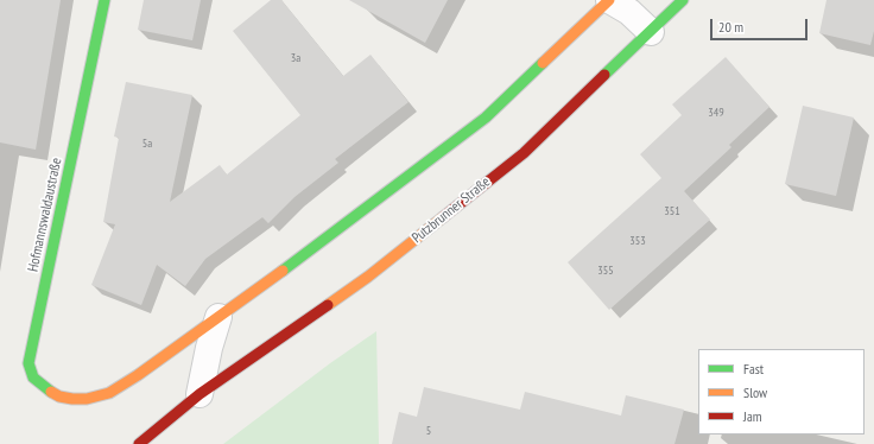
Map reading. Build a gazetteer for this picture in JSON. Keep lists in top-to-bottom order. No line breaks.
{"streets":{"street":["Putzbrunner Straße","Hofmannswaldaustraße"]},"house_numbers":["3a","349","5a","351","353","355","5"],"legend":["Fast","Slow","Jam"],"scale_bar":"20 m"}
